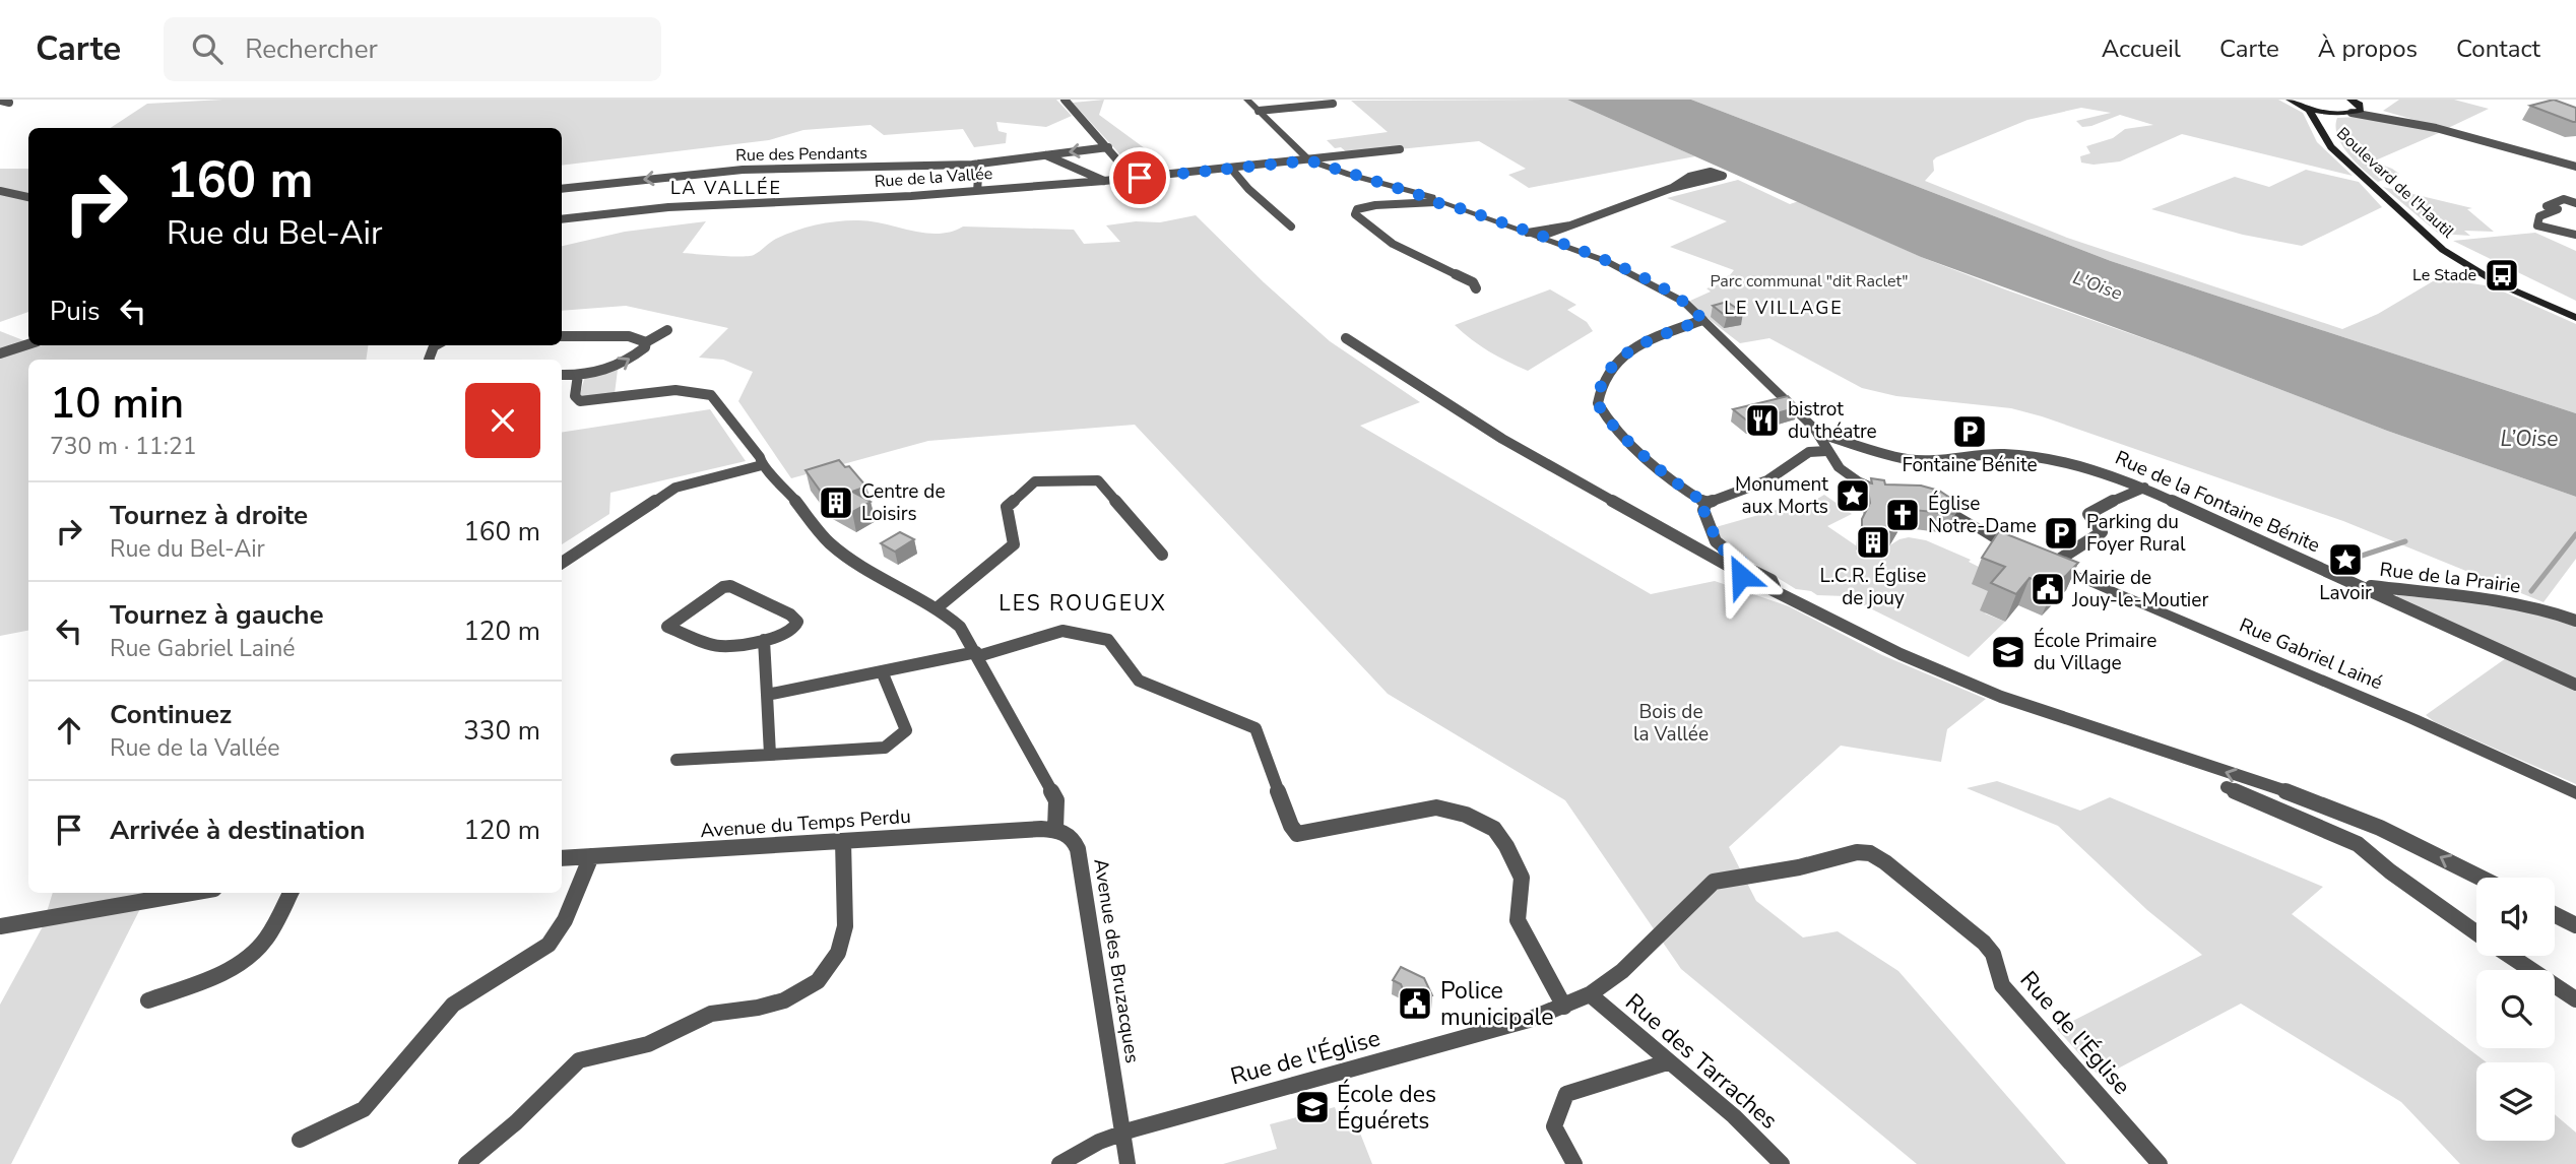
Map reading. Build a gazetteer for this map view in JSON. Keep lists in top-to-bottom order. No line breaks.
{"streets":{"main road":["Boulevard de l'Hautil"],"street":["Rue des Pendants","Rue de la Vallée","Rue de la Fontaine Bénite","Rue de la Prairie","Rue Gabriel Lainé","Avenue du Temps Perdu","Avenue des Bruzacques","Rue de l'Église","Rue des Tarraches"]},"crossings":[["Rue de la Fontaine Bénite","Rue de la Prairie"],["Avenue du Temps Perdu","Avenue des Bruzacques"],["Avenue des Bruzacques","Rue de l'Église"],["Rue de l'Église","Rue des Tarraches"]],"one_way":["Rue des Pendants"],"districts":["LA VALLÉE","LE VILLAGE","LES ROUGEUX"],"water":["L'Oise","L’Oise"],"parks":["Parc communal \"dit Raclet\"","Bois de la Vallée"],"places":{"bus stop":["Le Stade"],"restaurant":["bistrot du théatre"],"parking":["Fontaine Bénite","Parking du Foyer Rural"],"place":["Monument aux Morts","Lavoir"],"building":["Centre de Loisirs","L.C.R. Église de jouy"],"church":["Église Notre-Dame"],"public building":["Mairie de Jouy-le-Moutier","Police municipale"],"school or university":["École Primaire du Village","École des Éguérets"]},"page":{"header":"Carte","search":"Rechercher","nav":["Accueil","Carte","À propos","Contact"],"turn":["160 m","Rue du Bel-Air"],"then":"Puis","heading":["10 min","730 m · 11:21"],"list":[{"name":"Tournez à droite","note":"Rue du Bel-Air","value":"160 m"},{"name":"Tournez à gauche","note":"Rue Gabriel Lainé","value":"120 m"},{"name":"Continuez","note":"Rue de la Vallée","value":"330 m"},{"name":"Arrivée à destination","value":"120 m"}]}}
